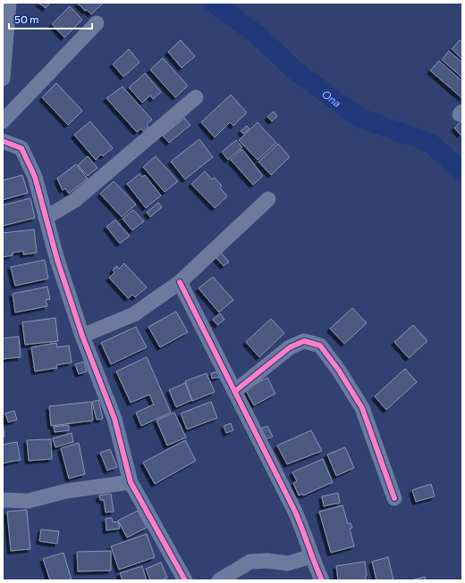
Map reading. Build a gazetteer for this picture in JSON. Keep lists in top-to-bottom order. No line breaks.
{"water":["Ona"],"scale_bar":"50 m"}
